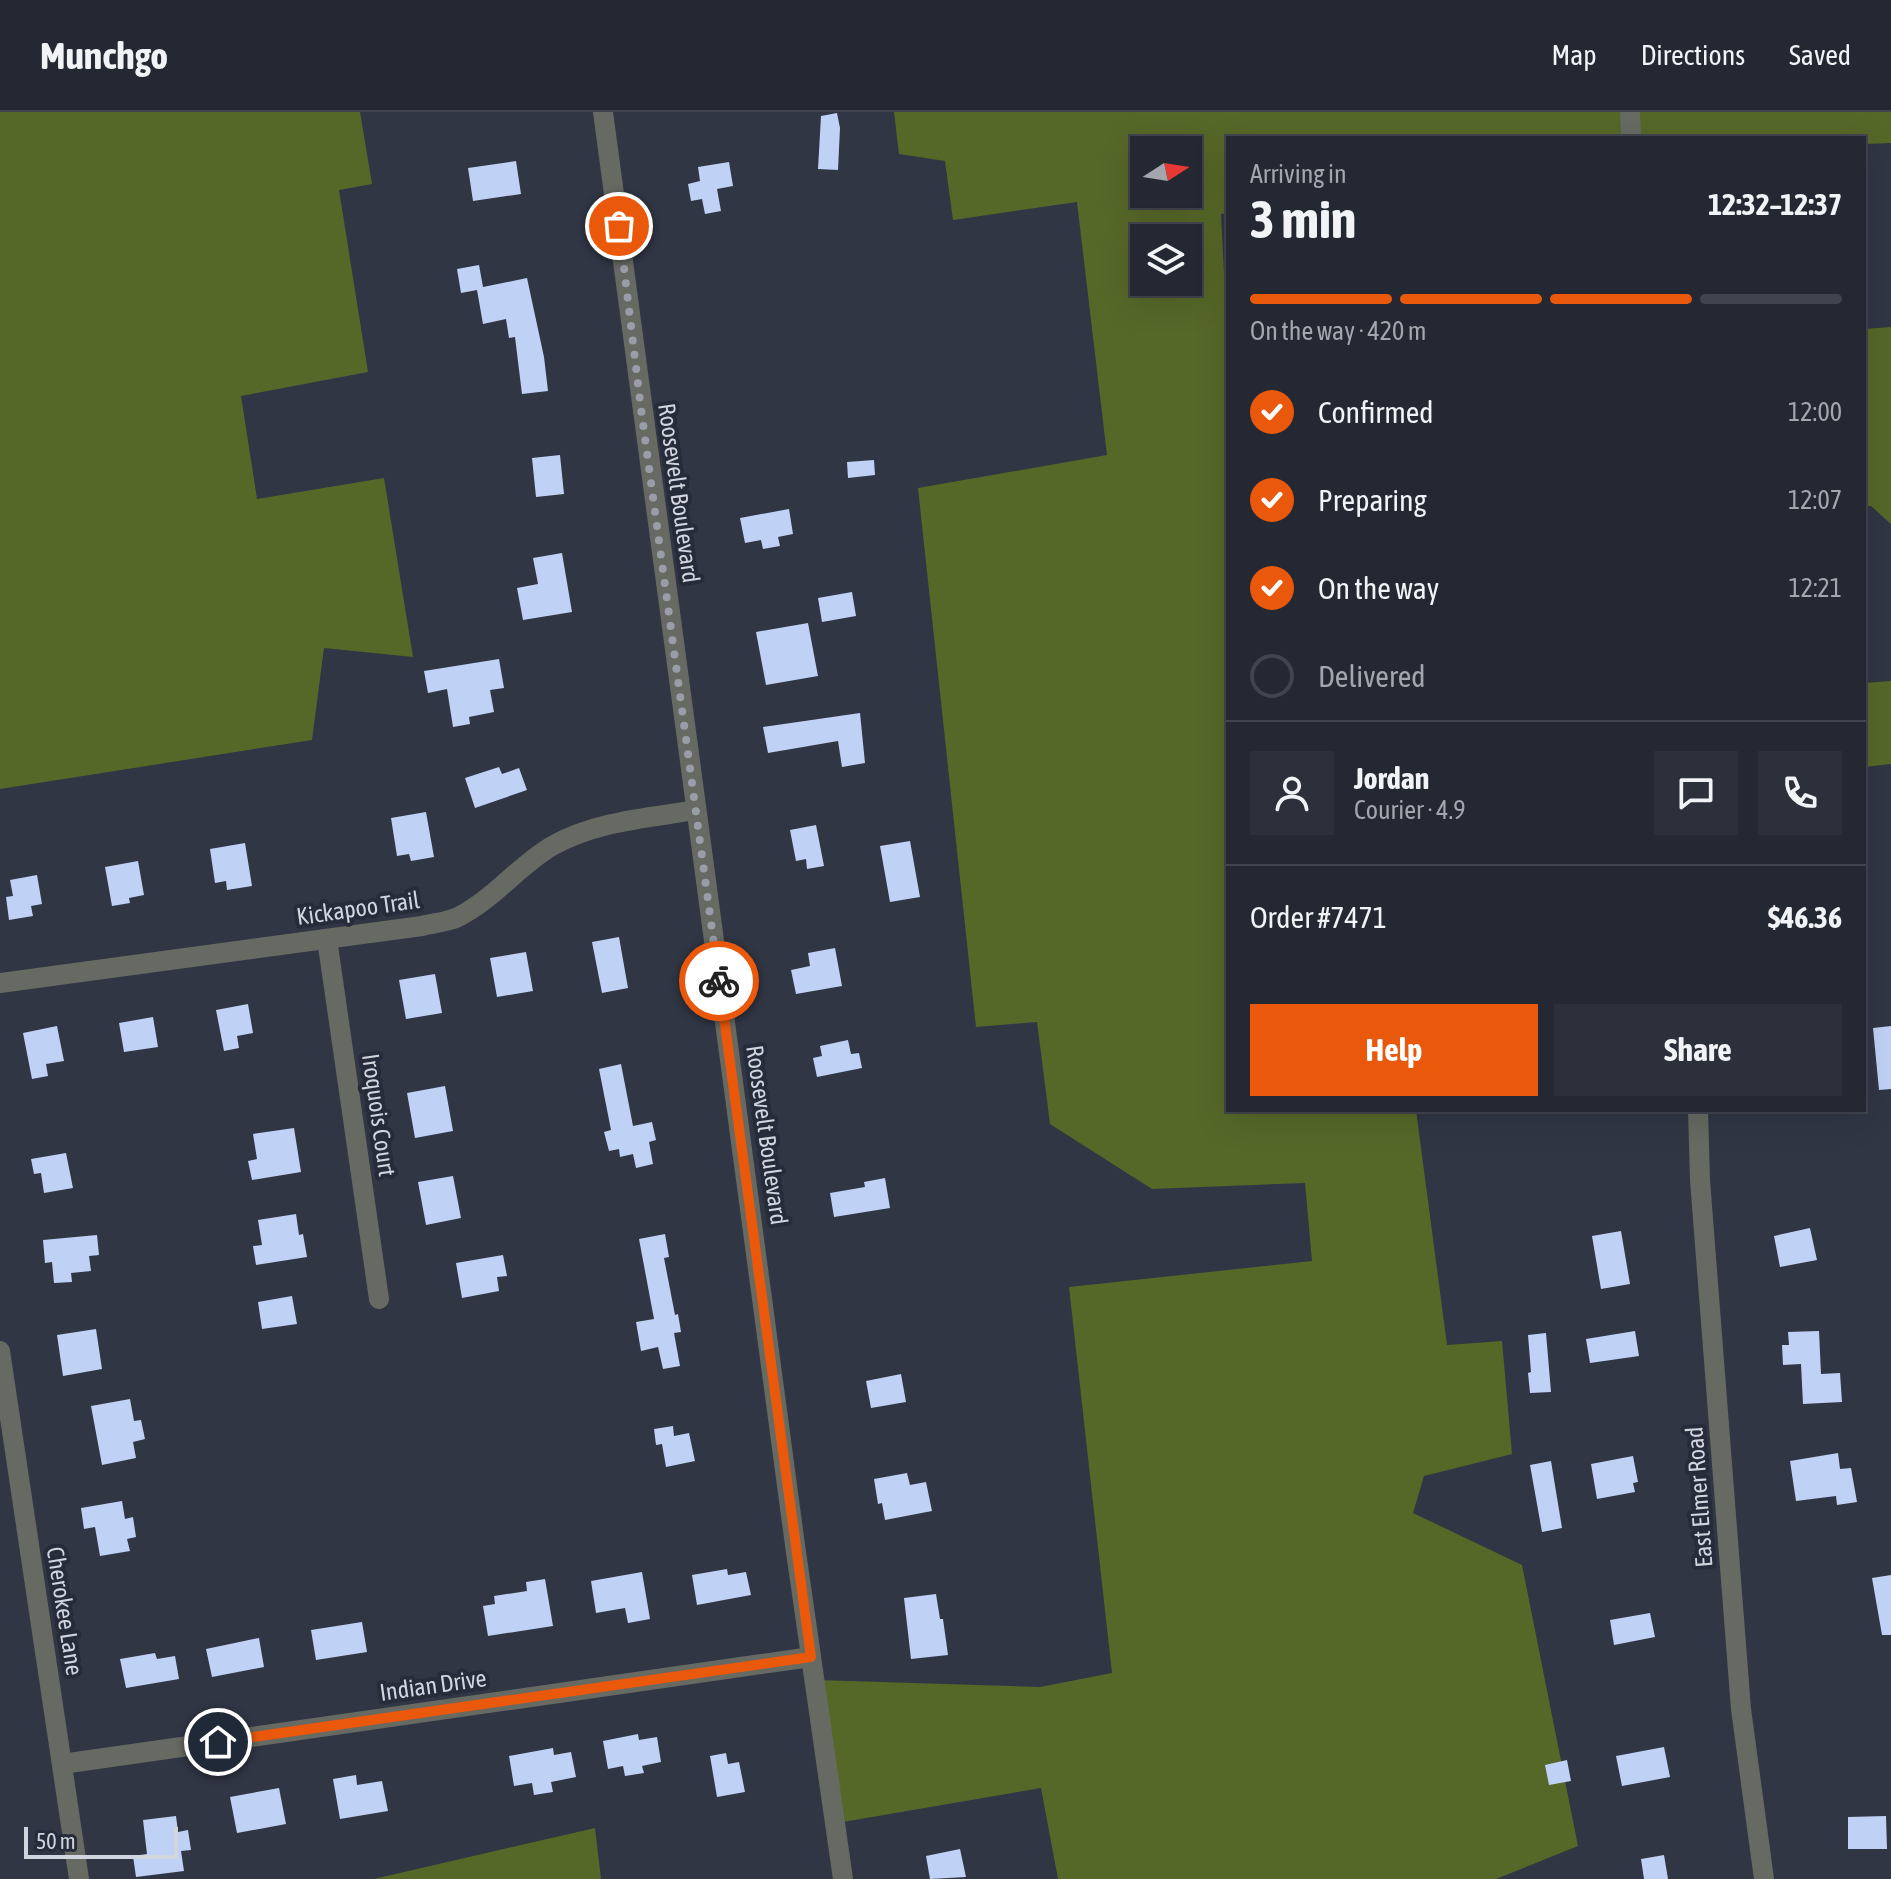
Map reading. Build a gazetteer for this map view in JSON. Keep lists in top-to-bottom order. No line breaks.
{"streets":{"street":["Roosevelt Boulevard","Kickapoo Trail","Iroquois Court","East Elmer Road","Cherokee Lane","Indian Drive"]},"crossings":[["Roosevelt Boulevard","Kickapoo Trail"],["Roosevelt Boulevard","Indian Drive"],["Kickapoo Trail","Iroquois Court"],["Cherokee Lane","Indian Drive"]],"scale_bar":"50 m","north":"right","page":{"header":"Munchgo","nav":["Map","Directions","Saved"],"heading":["3 min","Arriving in","12:32–12:37"],"panel":["Jordan","Courier · 4.9","Order #7471","$46.36"],"bar":"On the way · 420 m","list":[["Confirmed","12:00"],["Preparing","12:07"],["On the way","12:21"],"Delivered"],"buttons":["Help","Share"],"scale":"50 m"}}
